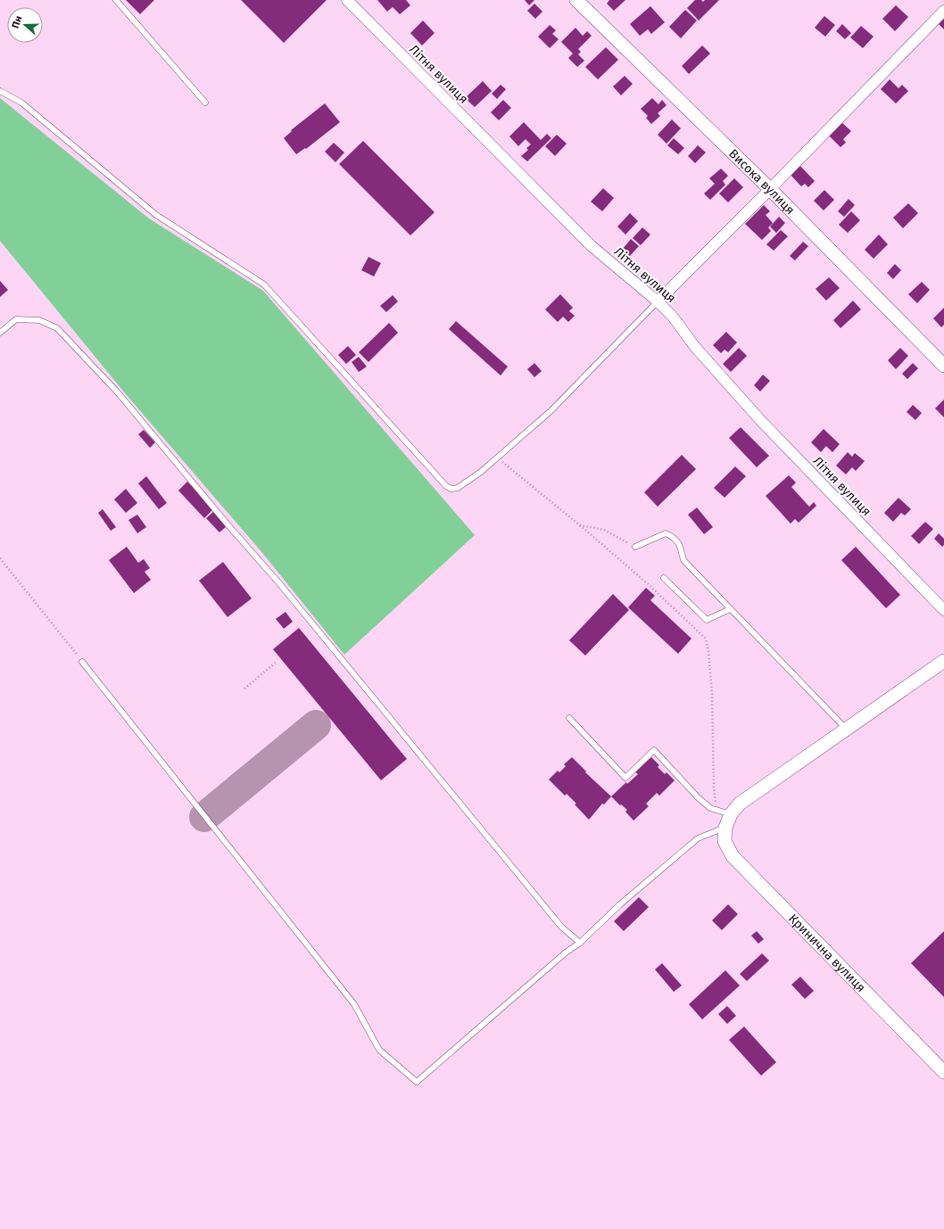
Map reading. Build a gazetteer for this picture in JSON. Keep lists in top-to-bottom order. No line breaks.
{"streets":{"street":["Літня вулиця","Висока вулиця","Кринична вулиця"]},"north":"left"}
